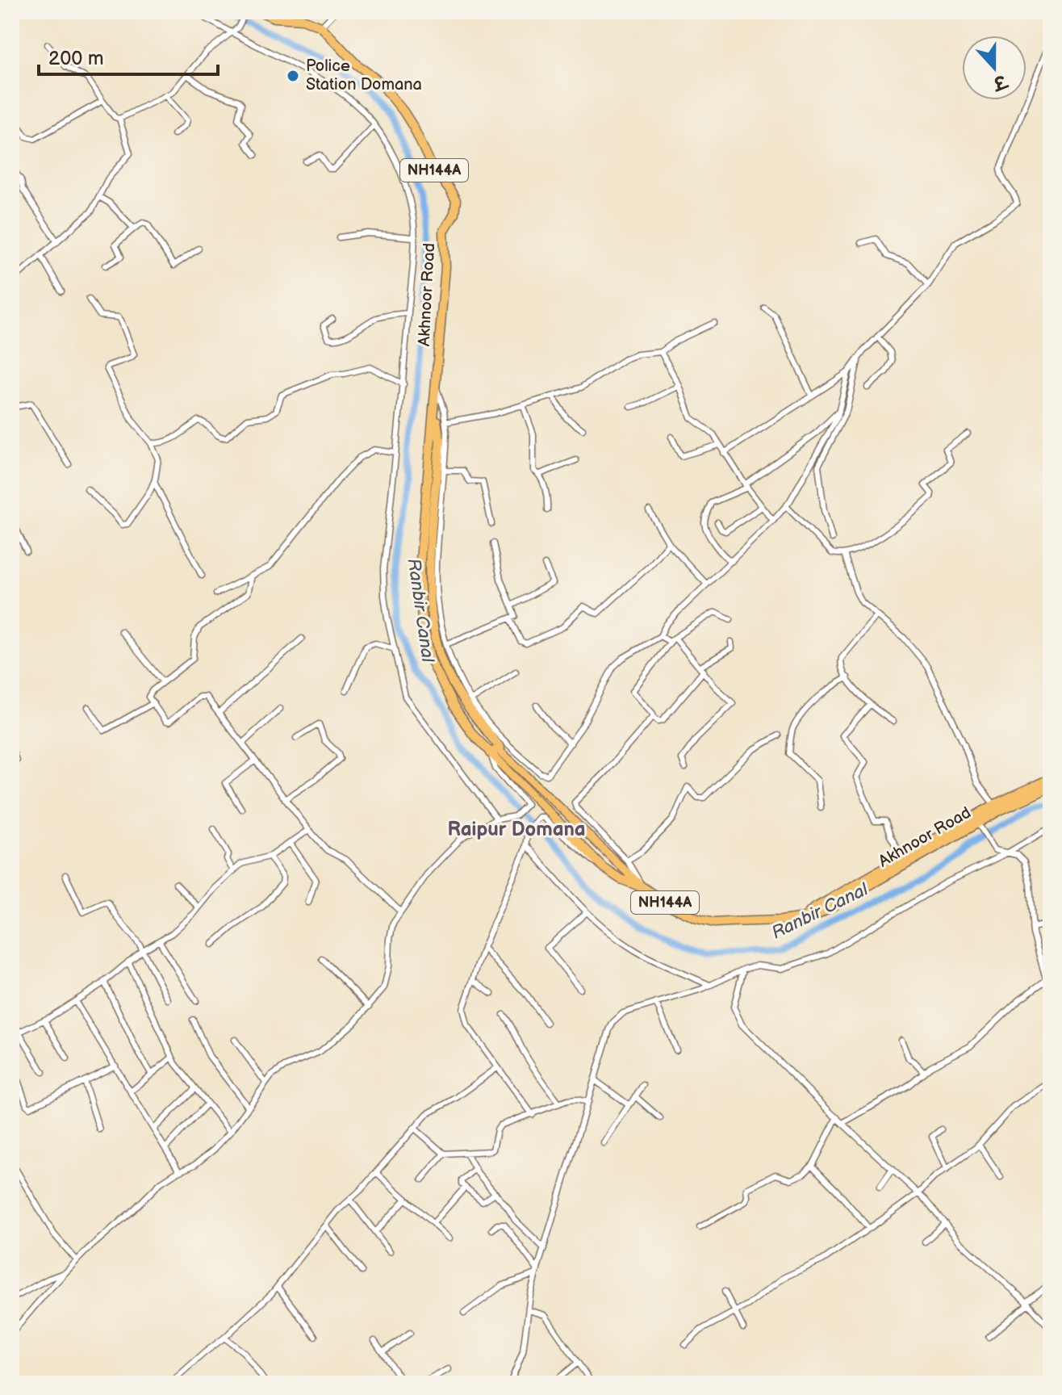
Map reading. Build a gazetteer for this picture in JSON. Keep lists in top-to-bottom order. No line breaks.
{"streets":{"highway":["NH144A","Akhnoor Road"]},"districts":["Raipur Domana"],"water":["Ranbir Canal"],"places":["Police Station Domana"],"scale_bar":"200 m","north":"bottom"}
